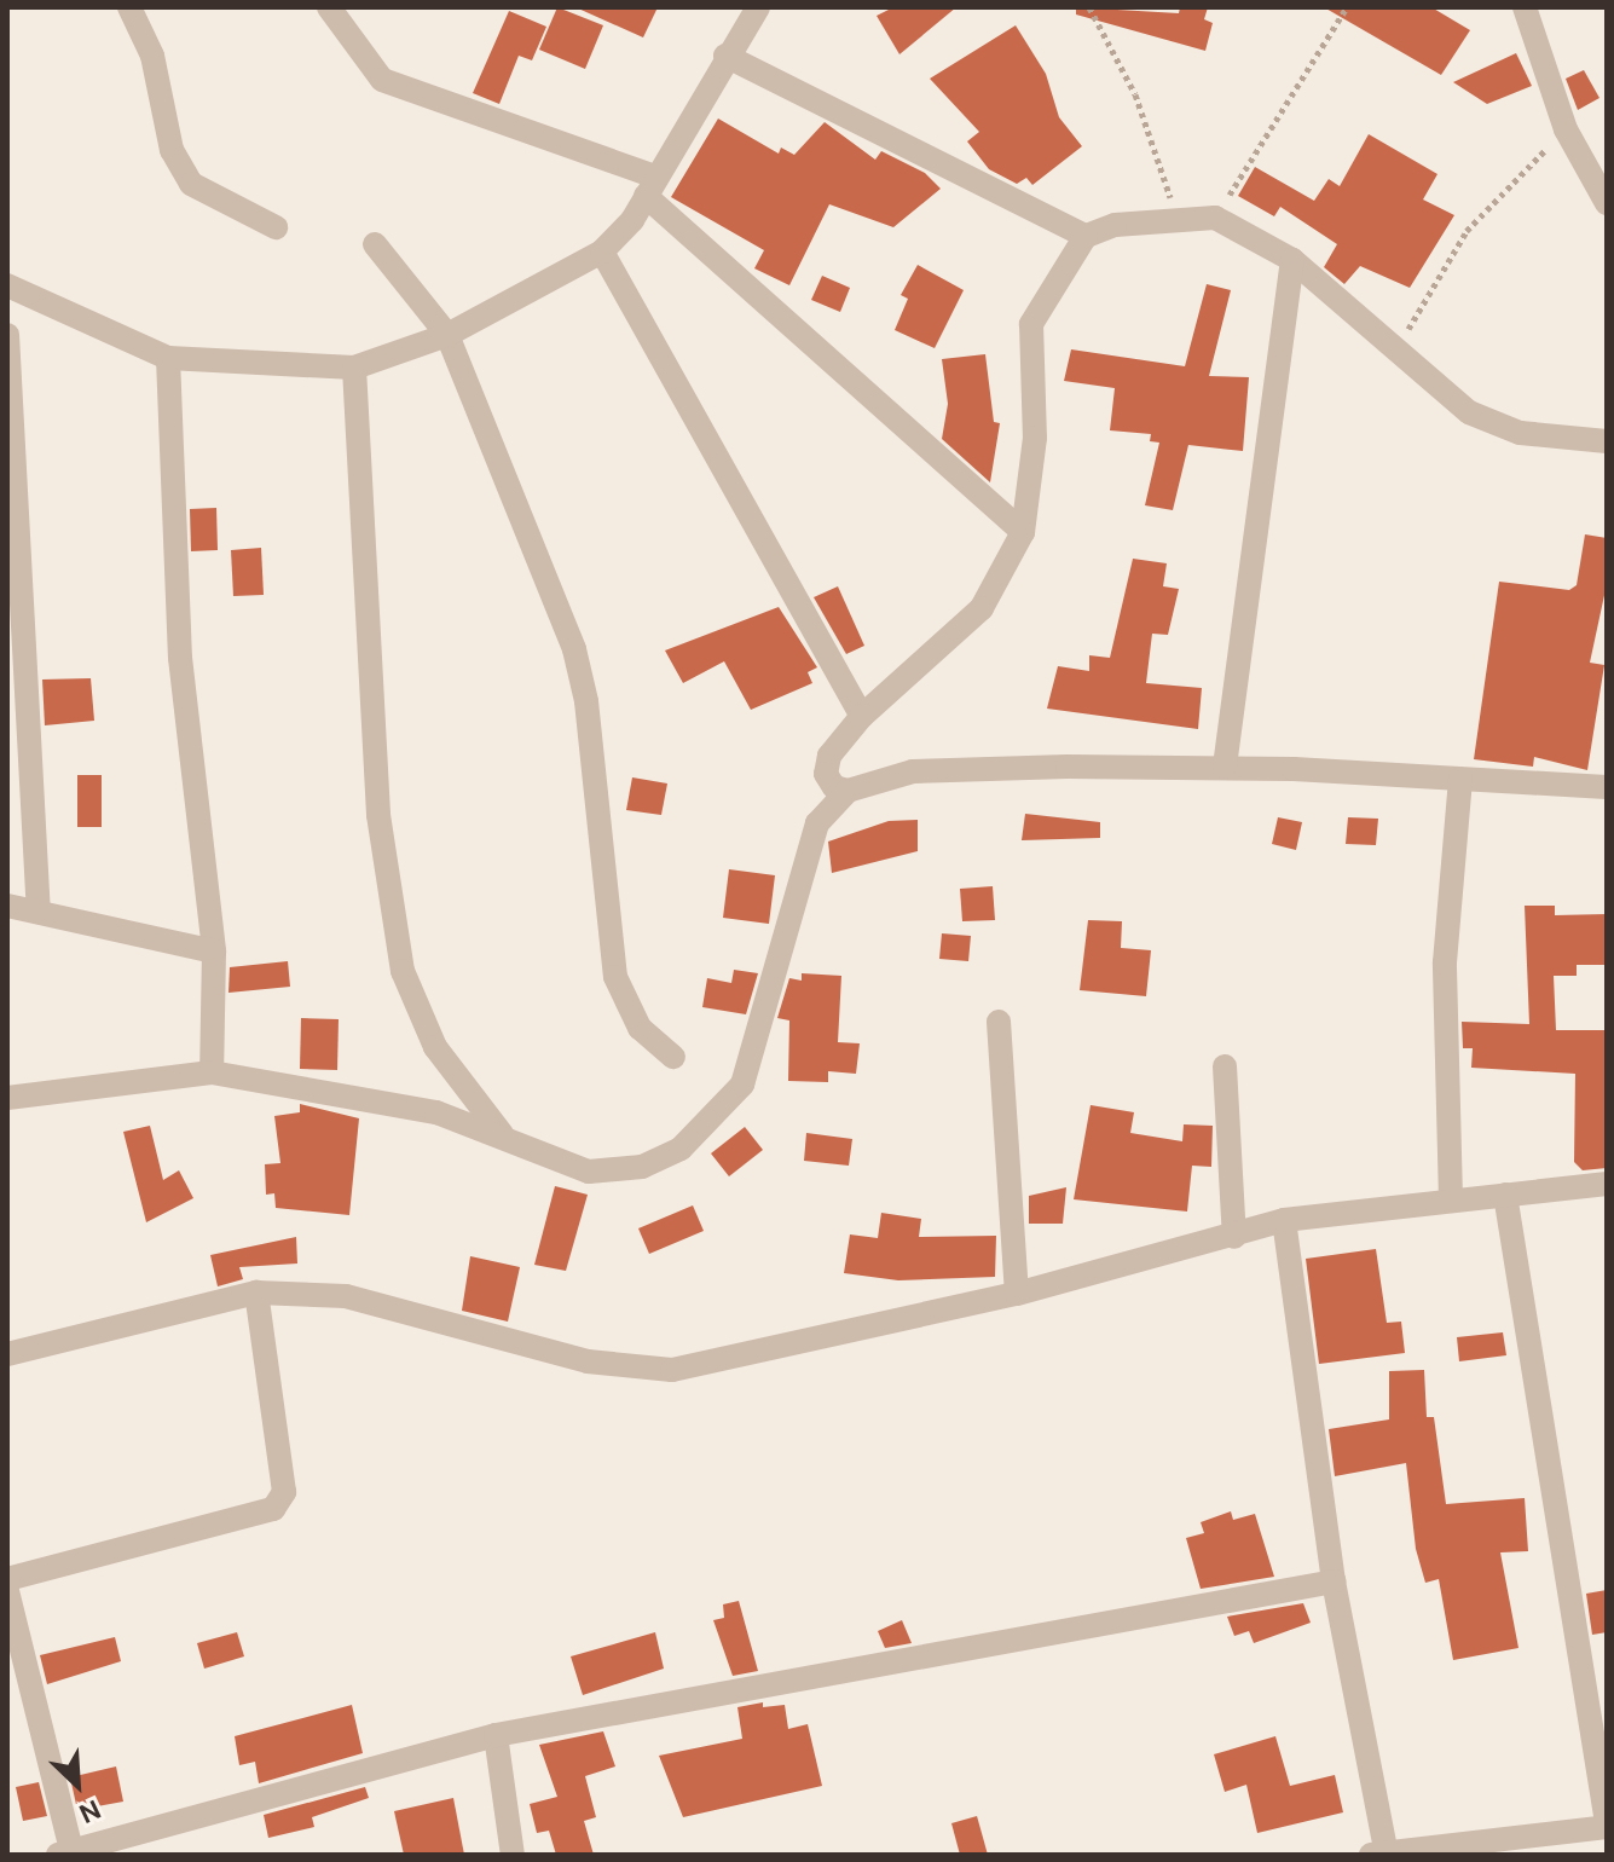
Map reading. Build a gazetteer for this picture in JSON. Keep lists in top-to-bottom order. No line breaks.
{"north":"bottom right"}
